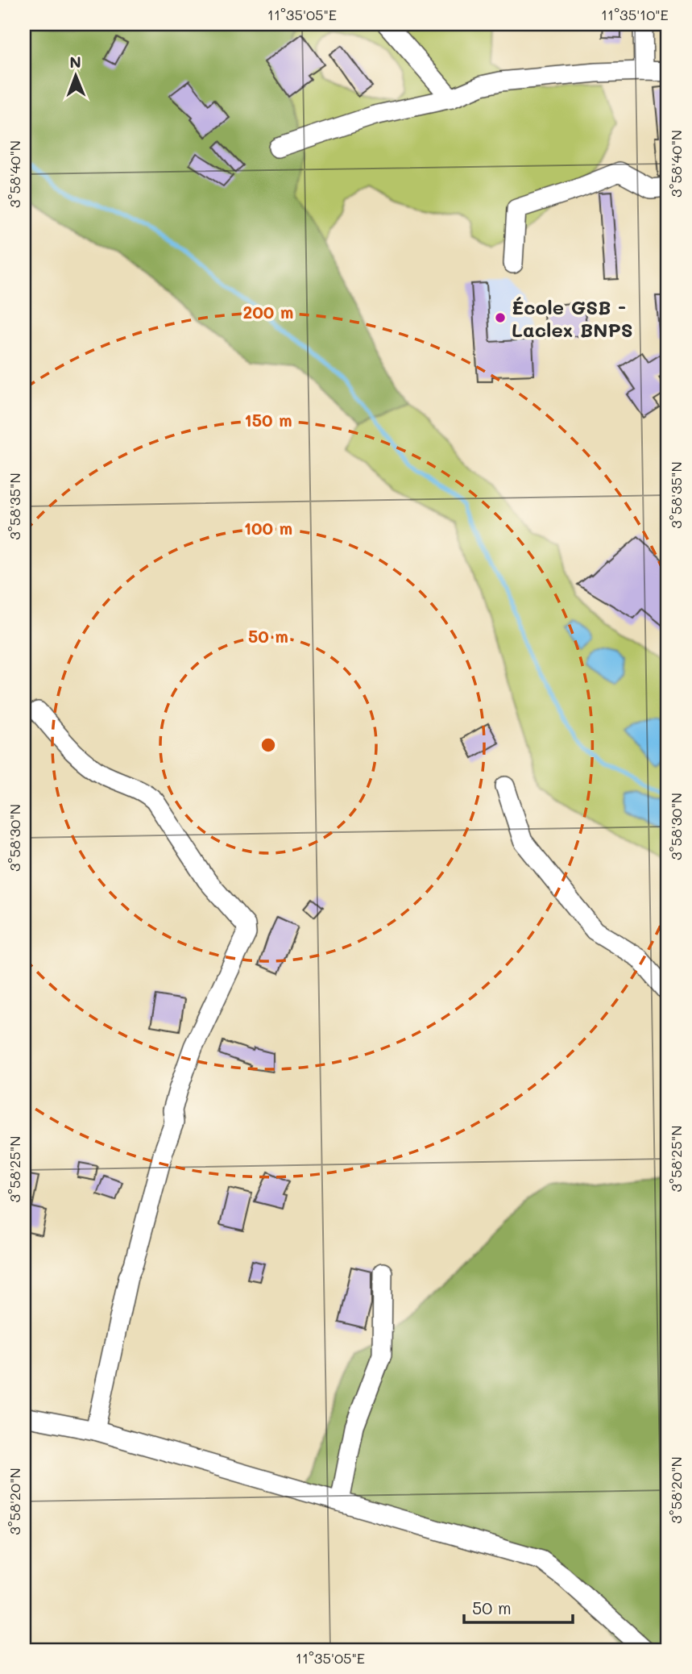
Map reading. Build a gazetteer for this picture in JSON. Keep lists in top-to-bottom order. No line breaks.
{"places":["École GSB - Laclex BNPS"],"scale_bar":"50 m","north":"top","coordinates":["11°35'05\"E","11°35'10\"E","3°58'40\"N","3°58'35\"N","3°58'30\"N","3°58'25\"N","3°58'20\"N"],"rings":["200 m","150 m","100 m","50 m"]}
